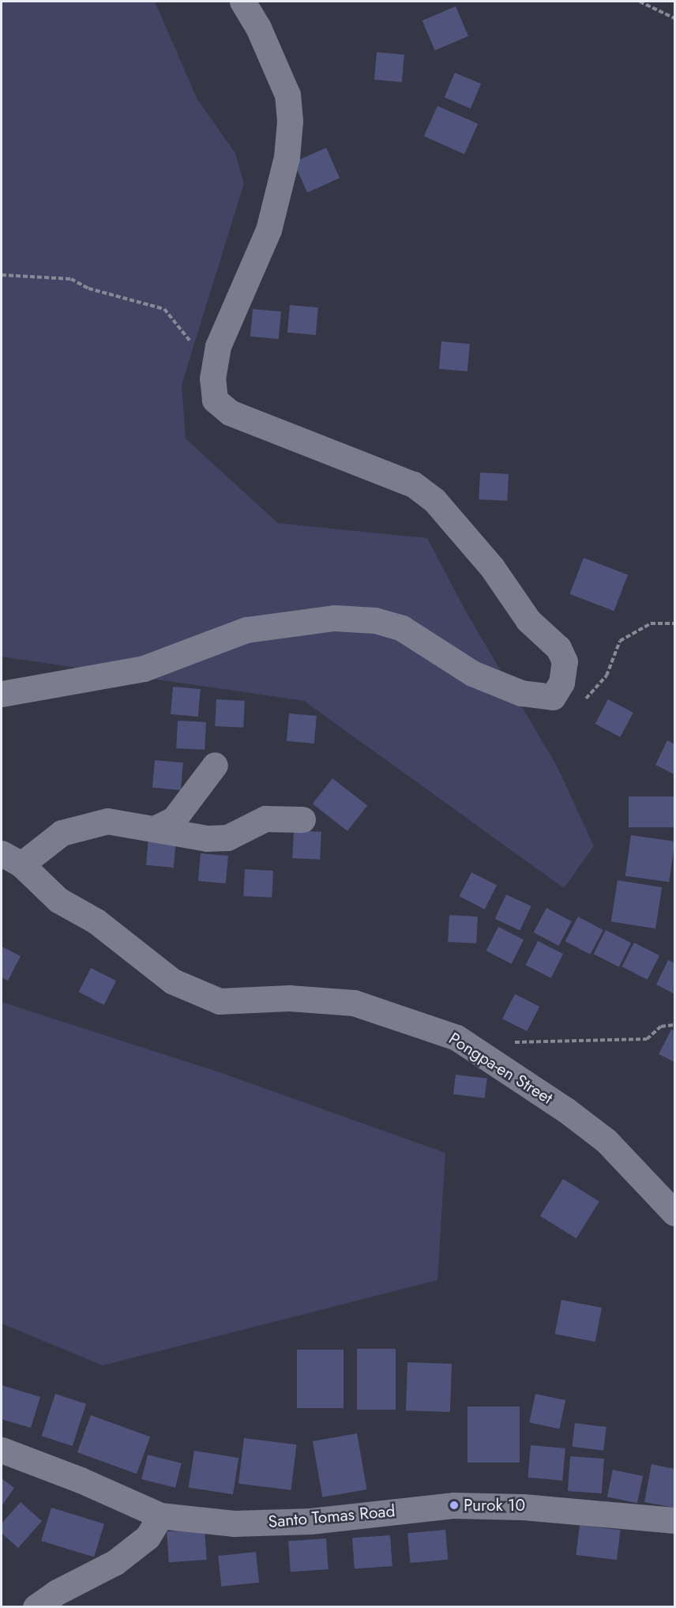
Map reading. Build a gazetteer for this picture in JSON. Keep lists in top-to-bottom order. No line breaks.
{"streets":{"street":["Pongpa-en Street","Santo Tomas Road"]},"places":["Purok 10"]}
